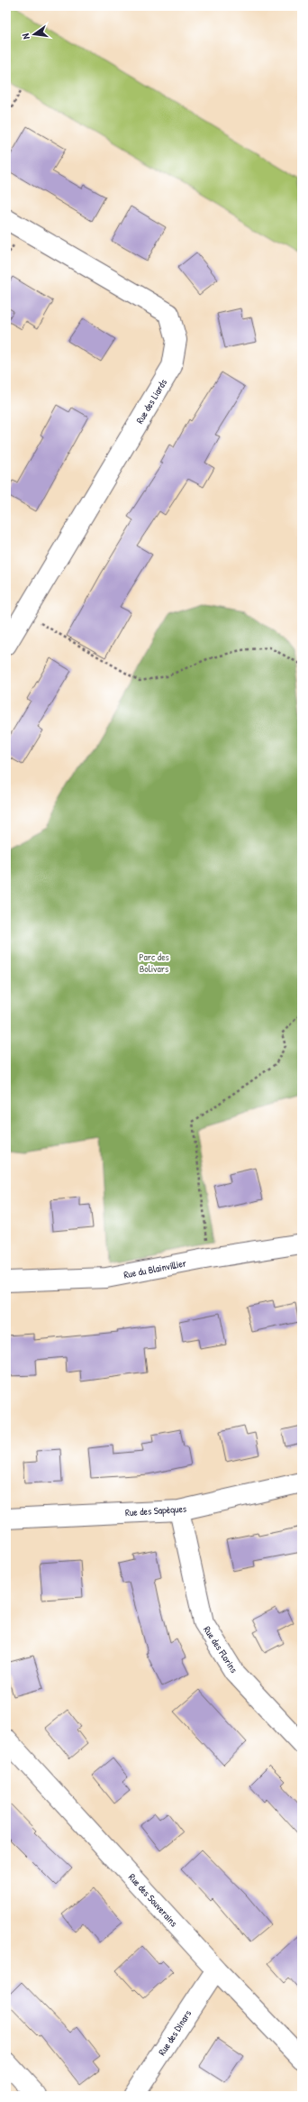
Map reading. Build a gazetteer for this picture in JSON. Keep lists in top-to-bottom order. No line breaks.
{"streets":{"street":["Rue des Liards","Rue du Blainvillier","Rue des Sapèques","Rue des Florins","Rue des Souverains","Rue des Dinars"]},"crossings":[["Rue des Sapèques","Rue des Florins"],["Rue des Souverains","Rue des Dinars"]],"parks":["Parc des Bolivars"],"north":"left"}
